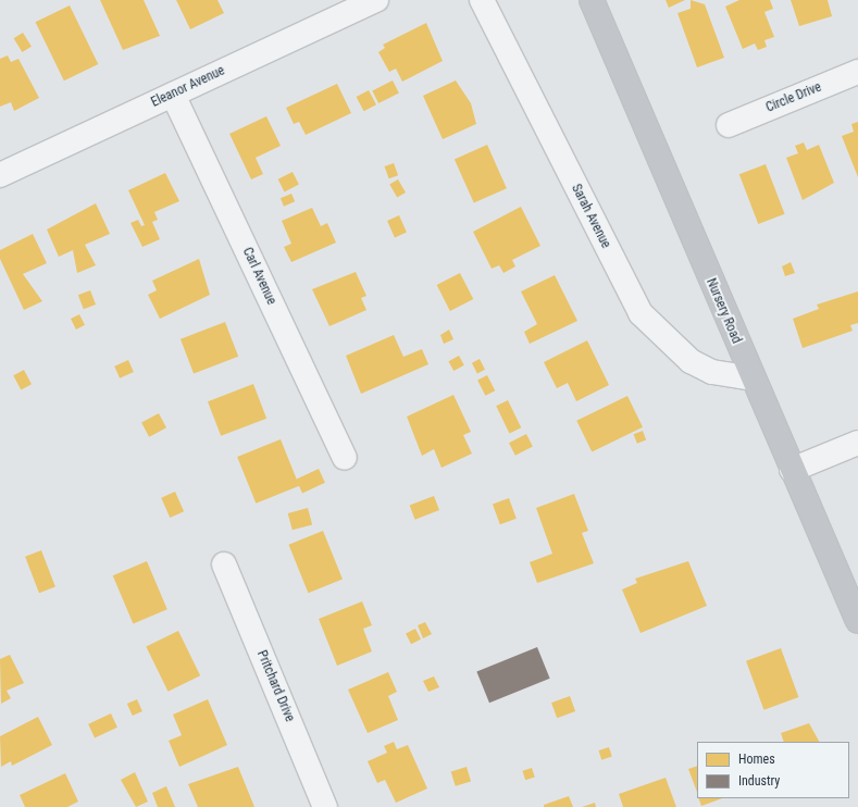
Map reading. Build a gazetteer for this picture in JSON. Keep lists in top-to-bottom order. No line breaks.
{"streets":{"main road":["Nursery Road"],"street":["Eleanor Avenue","Circle Drive","Sarah Avenue","Carl Avenue","Pritchard Drive"]},"crossings":[["Eleanor Avenue","Carl Avenue"],["Sarah Avenue","Nursery Road"]],"legend":["Homes","Industry"]}
